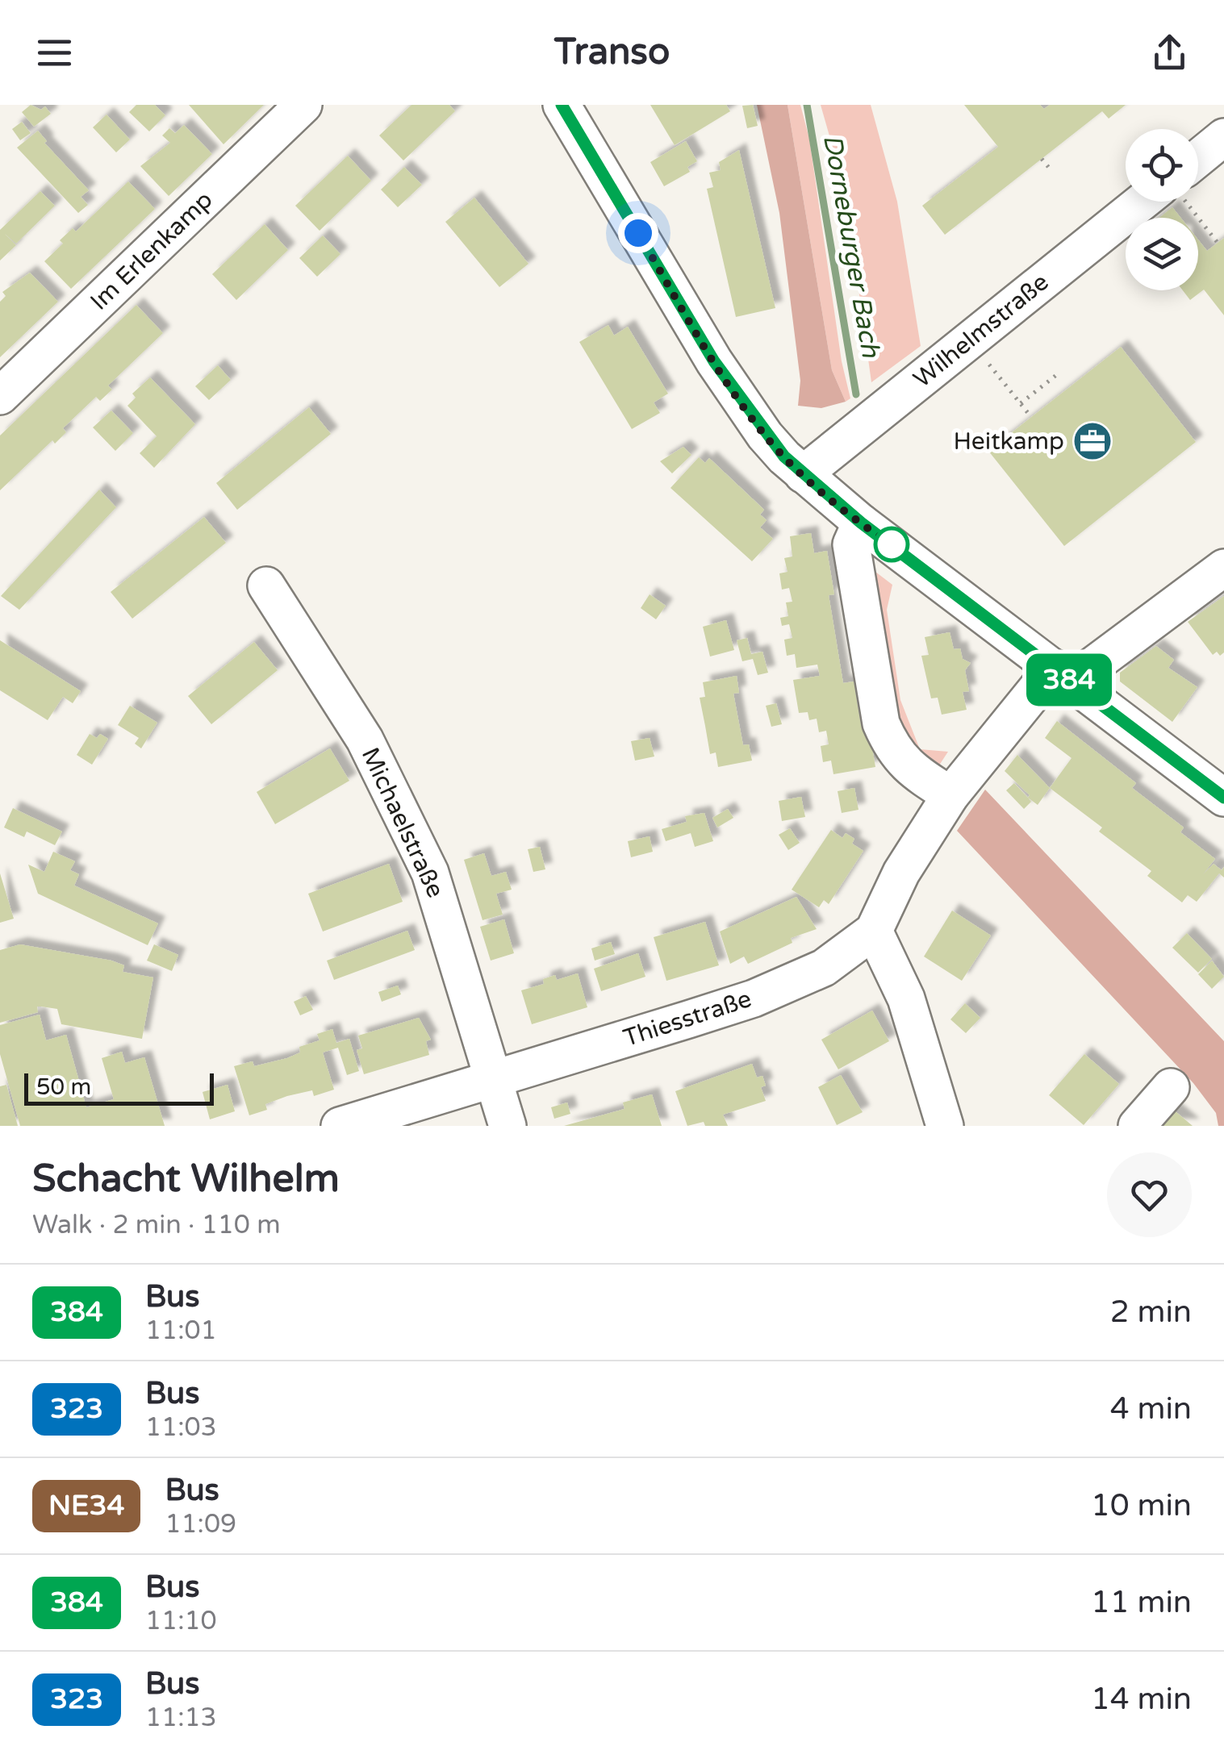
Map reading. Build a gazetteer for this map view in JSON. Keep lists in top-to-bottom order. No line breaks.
{"streets":{"street":["Im Erlenkamp","Wilhelmstraße","Michaelstraße","Thiesstraße"]},"crossings":[["Michaelstraße","Thiesstraße"]],"water":["Dorneburger Bach"],"places":{"office":["Heitkamp"]},"lines":["bus line 384"],"scale_bar":"50 m","page":{"header":"Transo","on_map":"384","scale":"50 m","heading":["Schacht Wilhelm","Walk · 2 min · 110 m"],"list":[{"mark":"384","name":"Bus","note":"11:01","value":"2 min"},{"mark":"323","name":"Bus","note":"11:03","value":"4 min"},{"mark":"NE34","name":"Bus","note":"11:09","value":"10 min"},{"mark":"384","name":"Bus","note":"11:10","value":"11 min"},{"mark":"323","name":"Bus","note":"11:13","value":"14 min"}]}}
